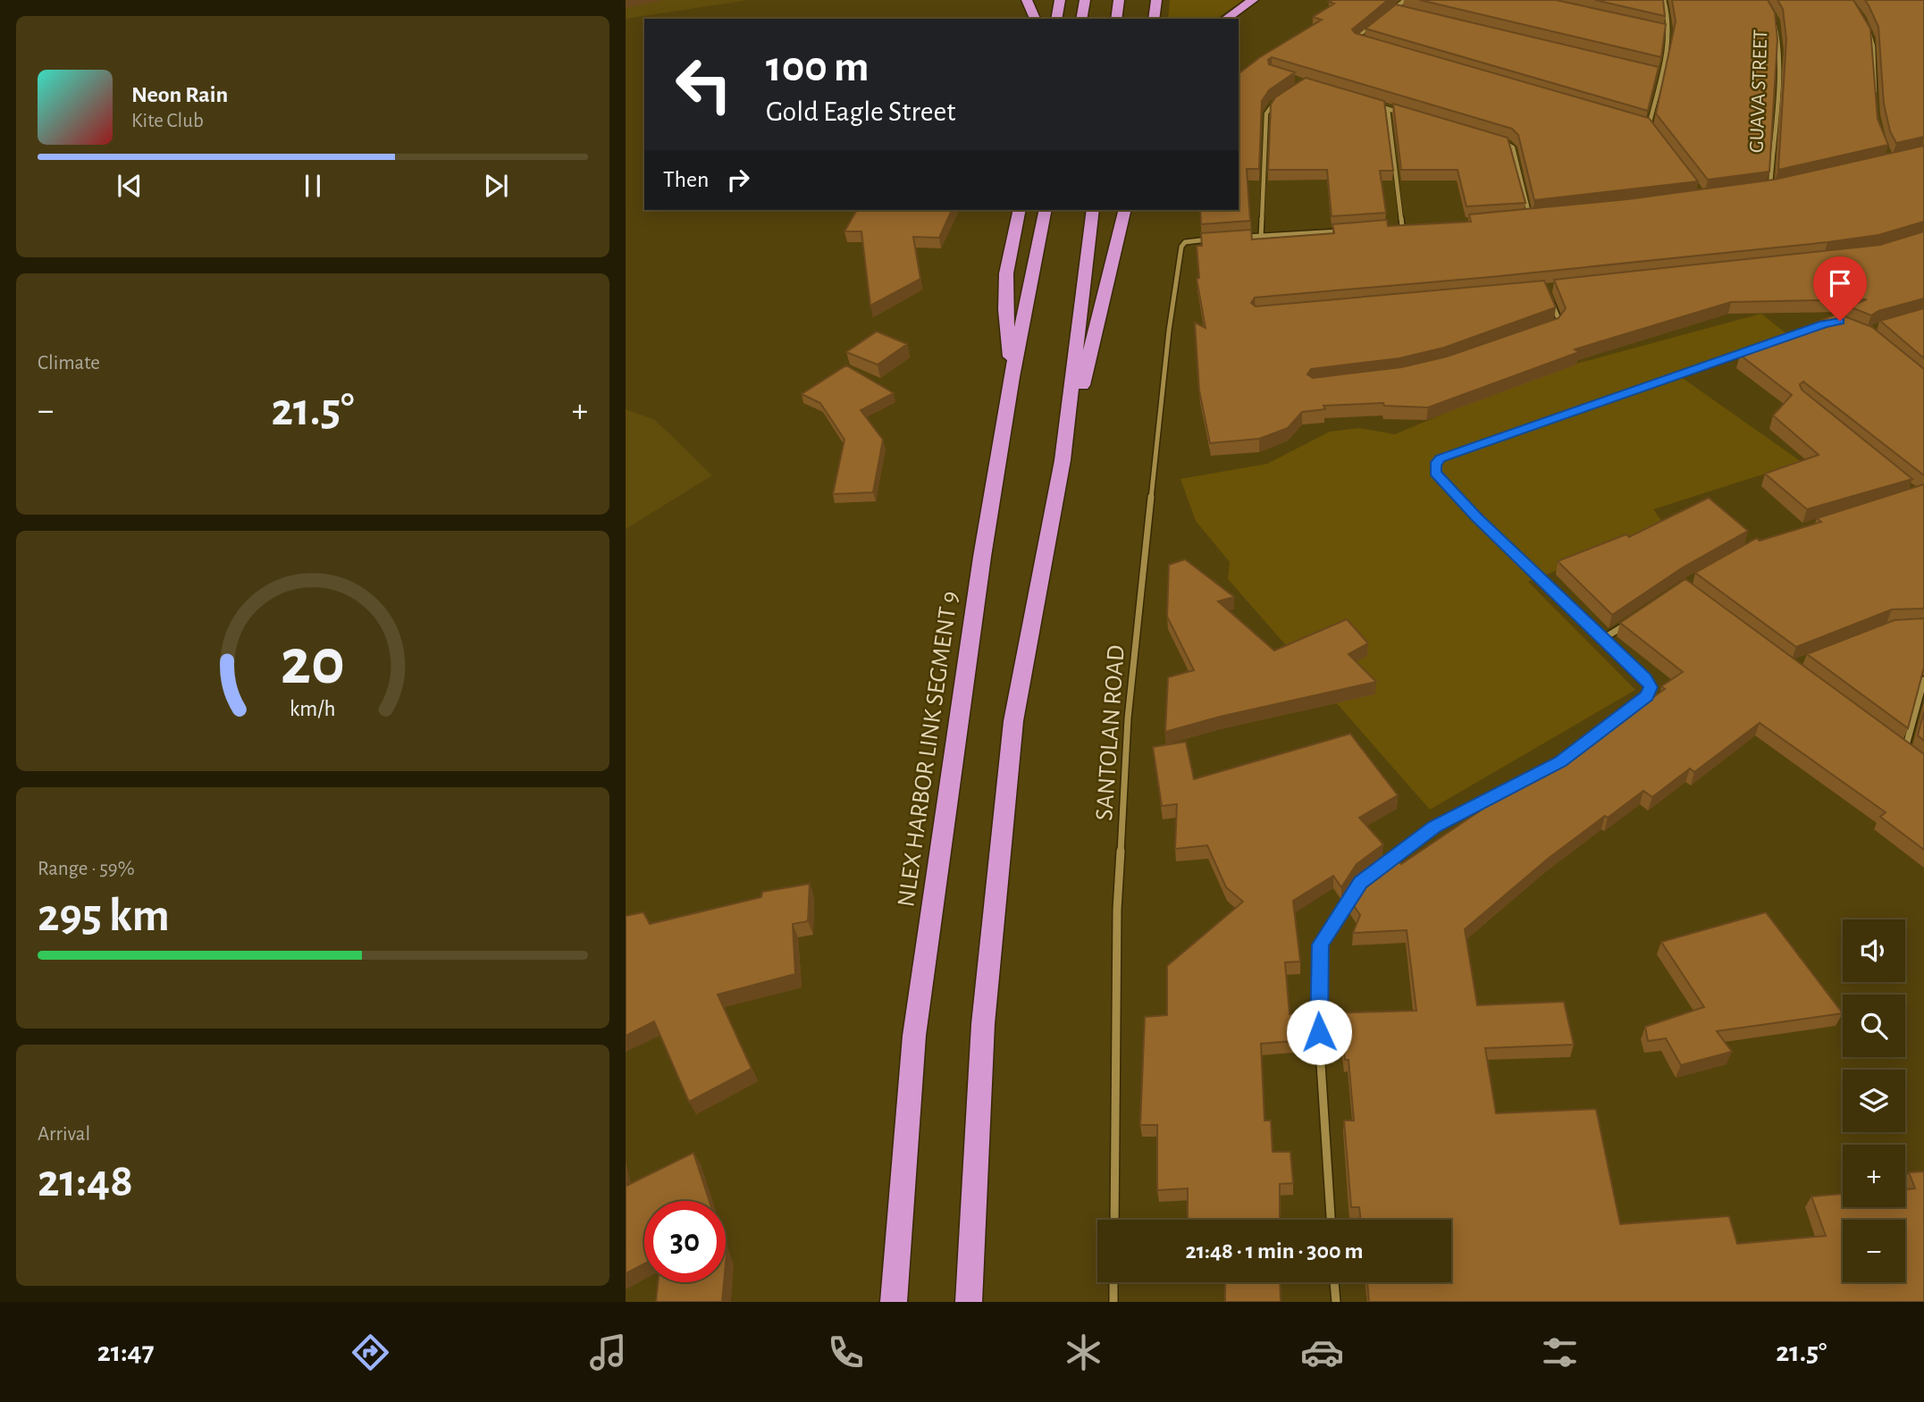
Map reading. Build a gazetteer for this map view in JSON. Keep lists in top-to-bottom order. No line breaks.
{"streets":{"highway":["NLEX HARBOR LINK SEGMENT 9"],"street":["GUAVA STREET","SANTOLAN ROAD"]},"page":{"turn":["100 m","Gold Eagle Street"],"song":["Neon Rain","Kite Club"],"then":"Then","tile":["Climate",["Range · 59%","295 km"],["Arrival","21:48"]],"heat":["−","21.5°","+"],"map_buttons":["+","−"],"limit":"30","trip":"21:48 · 1 min · 300 m","tabs":["21:47","21.5°"],"gauge":["20","km/h"]}}
